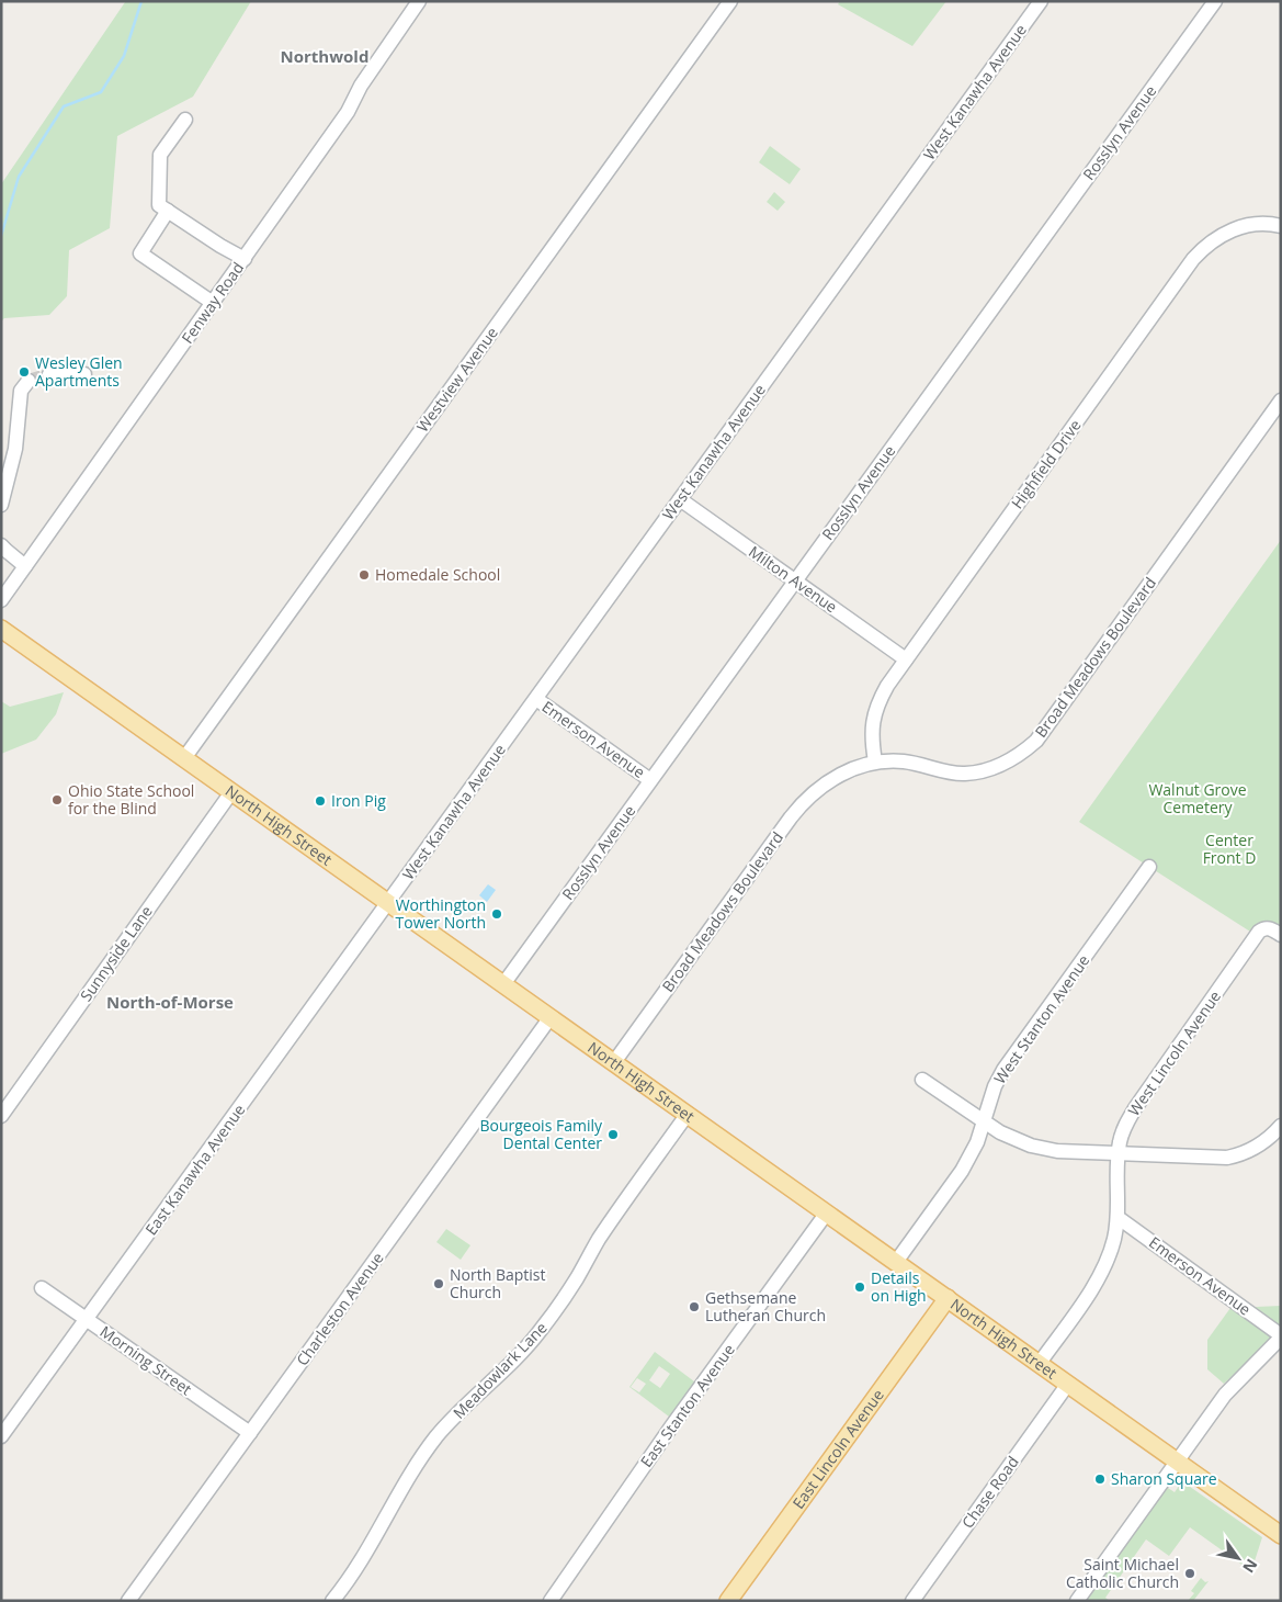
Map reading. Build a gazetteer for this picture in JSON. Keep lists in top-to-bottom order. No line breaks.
{"streets":{"main road":["North High Street","East Lincoln Avenue"],"street":["West Kanawha Avenue","Rosslyn Avenue","Fenway Road","Westview Avenue","Highfield Drive","Milton Avenue","Broad Meadows Boulevard","Emerson Avenue","Sunnyside Lane","West Stanton Avenue","West Lincoln Avenue","East Kanawha Avenue","Charleston Avenue","Morning Street","Meadowlark Lane","East Stanton Avenue","Chase Road"]},"crossings":[["West Kanawha Avenue","Milton Avenue"],["West Kanawha Avenue","Emerson Avenue"],["West Kanawha Avenue","North High Street"],["West Kanawha Avenue","East Kanawha Avenue"],["Rosslyn Avenue","Milton Avenue"],["Rosslyn Avenue","Emerson Avenue"],["Rosslyn Avenue","North High Street"],["Westview Avenue","North High Street"],["Highfield Drive","Milton Avenue"],["Highfield Drive","Broad Meadows Boulevard"],["Broad Meadows Boulevard","North High Street"],["Emerson Avenue","West Lincoln Avenue"],["North High Street","Sunnyside Lane"],["North High Street","West Stanton Avenue"],["North High Street","West Lincoln Avenue"],["North High Street","East Kanawha Avenue"],["North High Street","Charleston Avenue"],["North High Street","Meadowlark Lane"],["North High Street","East Stanton Avenue"],["North High Street","East Lincoln Avenue"],["North High Street","Chase Road"],["East Kanawha Avenue","Morning Street"],["Charleston Avenue","Morning Street"]],"districts":["Northwold","North-of-Morse"],"parks":["Walnut Grove Cemetery","Center Front D"],"places":["Wesley Glen Apartments","Homedale School","Ohio State School for the Blind","Iron Pig","Worthington Tower North","Bourgeois Family Dental Center","North Baptist Church","Details on High","Gethsemane Lutheran Church","Sharon Square","Saint Michael Catholic Church"],"north":"bottom right"}
